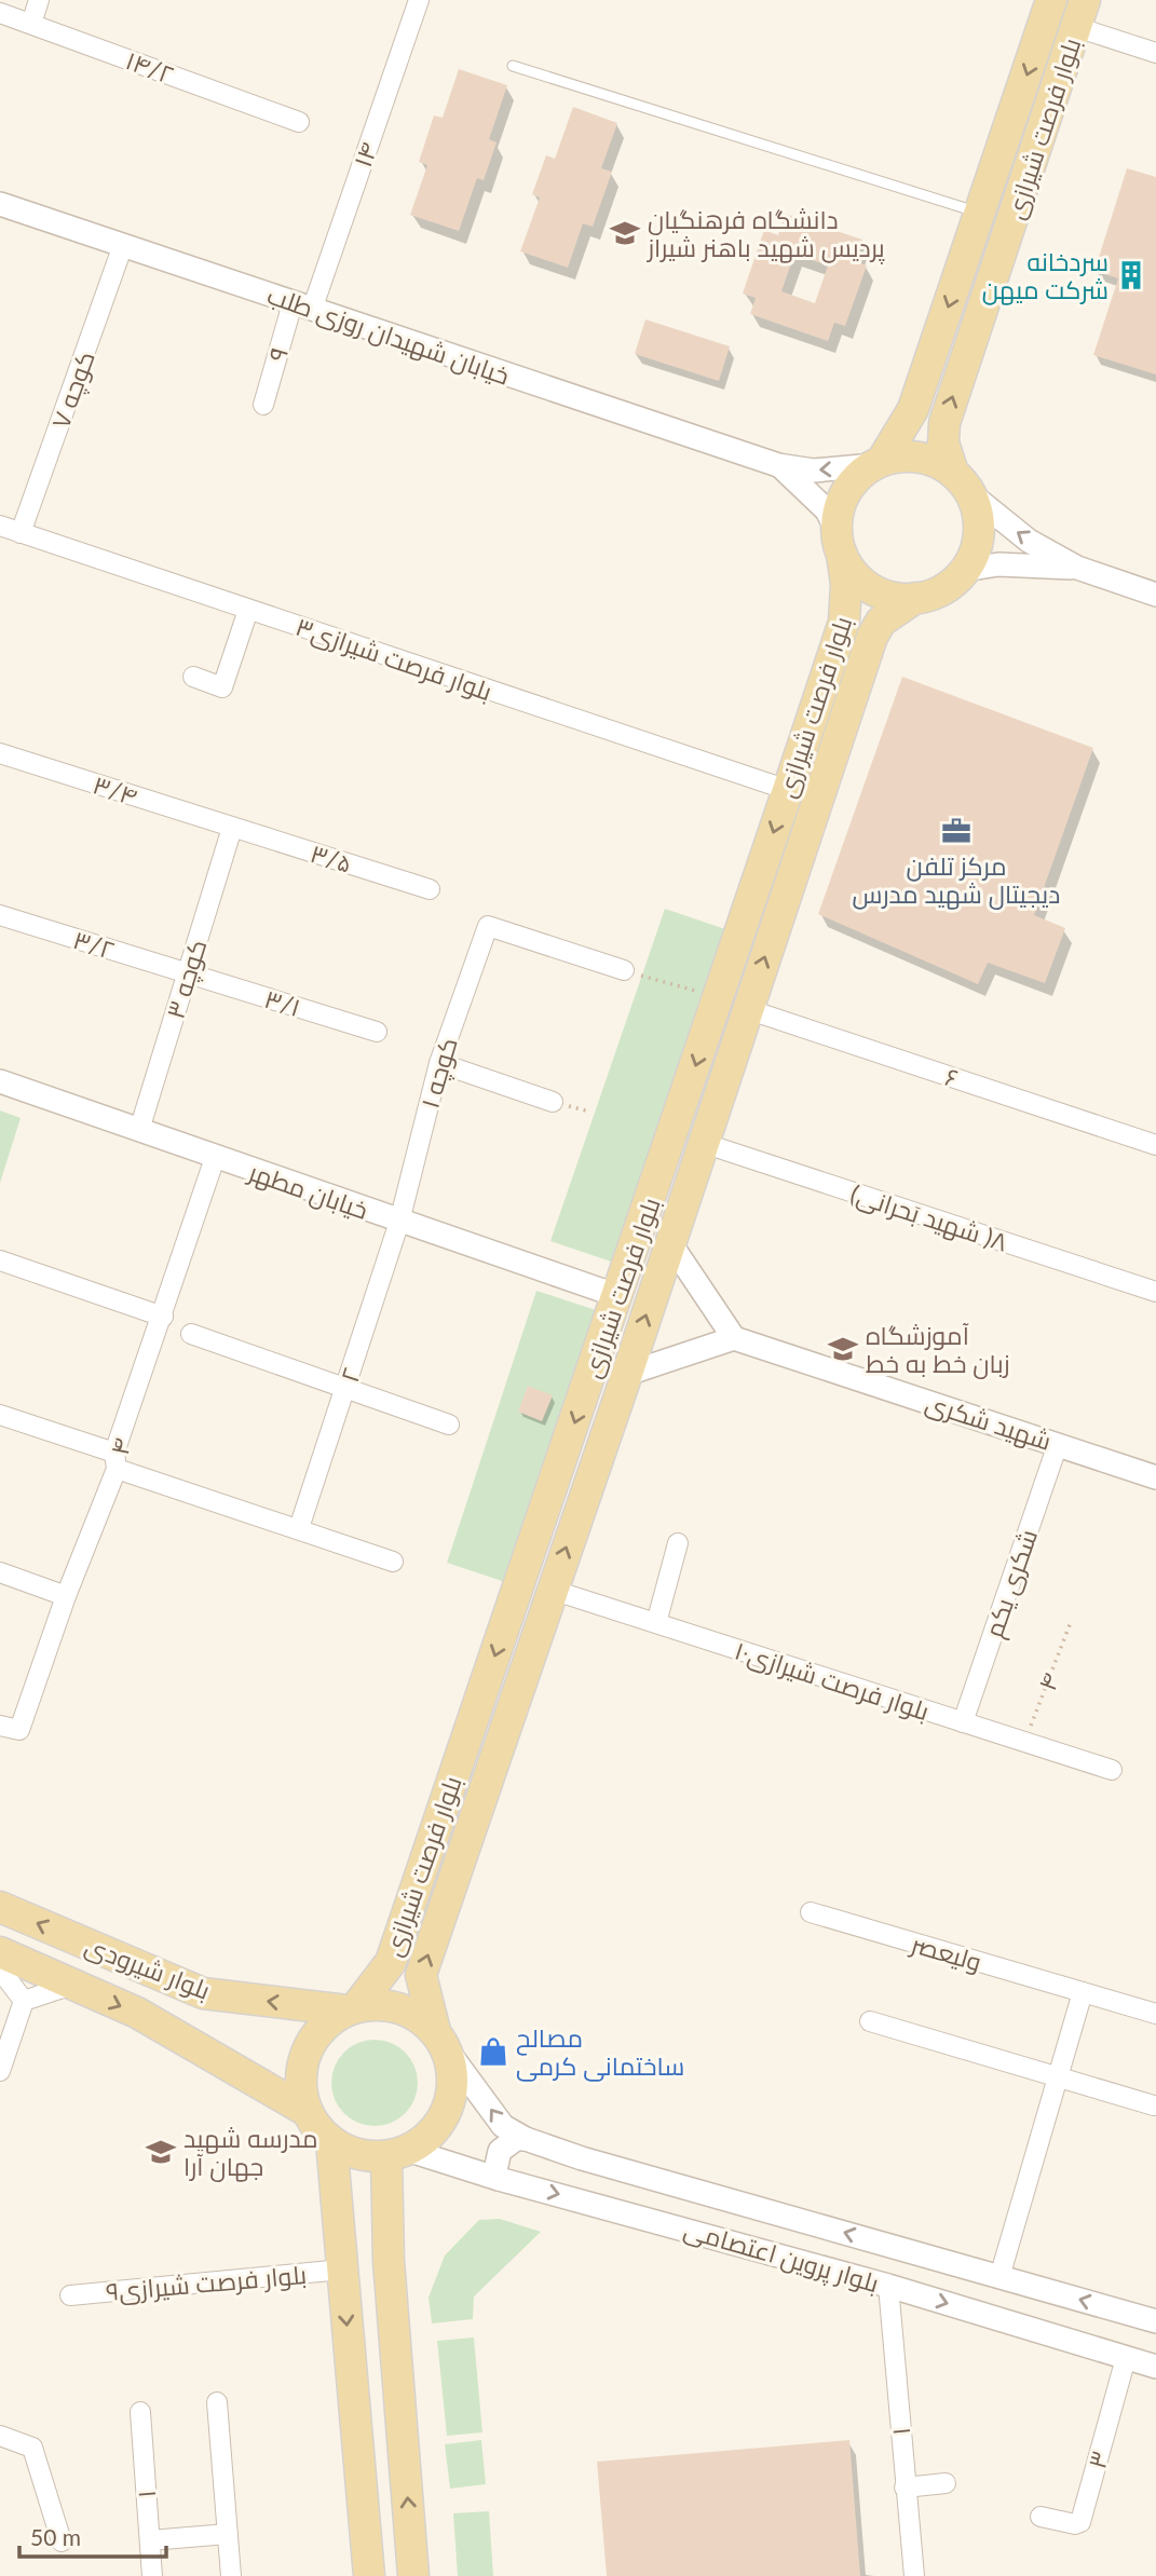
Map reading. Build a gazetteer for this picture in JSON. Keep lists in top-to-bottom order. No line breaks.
{"streets":{"main road":["بلوار فرصت شیرازی","بلوار شیرودی"],"street":["۱۴/۲","۱۴","خیابان شهیدان روزی طلب","۹","کوچه ۷","۳بلوار فرصت شیرازی","۳/۴","۳/۵","۳/۲","کوچه ۳","۳/۱","کوچه ۱","۶","خیابان مطهر","(شهید بَحرانی )۸","۲","شهید شکری","۴","شکری یکم","بلوار فرصت شیرازی۱۰","ولیعصر","بلوار پروین اعتصامی","۹بلوار فرصت شیرازی","۱","۳"]},"crossings":[["بلوار فرصت شیرازی","خیابان شهیدان روزی طلب"],["بلوار فرصت شیرازی","۳بلوار فرصت شیرازی"],["بلوار فرصت شیرازی","۶"],["بلوار فرصت شیرازی","خیابان مطهر"],["بلوار فرصت شیرازی","(شهید بَحرانی )۸"],["بلوار فرصت شیرازی","بلوار فرصت شیرازی۱۰"],["بلوار فرصت شیرازی","بلوار شیرودی"],["بلوار فرصت شیرازی","بلوار پروین اعتصامی"],["۱۴","خیابان شهیدان روزی طلب"],["۱۴","۹"],["خیابان شهیدان روزی طلب","۹"],["خیابان شهیدان روزی طلب","کوچه ۷"],["کوچه ۷","۳بلوار فرصت شیرازی"],["۳/۴","۳/۵"],["۳/۴","کوچه ۳"],["۳/۵","کوچه ۳"],["۳/۲","کوچه ۳"],["۳/۲","۳/۱"],["کوچه ۳","۳/۱"],["کوچه ۳","خیابان مطهر"],["کوچه ۱","خیابان مطهر"],["کوچه ۱","۲"],["خیابان مطهر","۲"],["خیابان مطهر","۴"],["شهید شکری","شکری یکم"],["۴","بلوار فرصت شیرازی۱۰"],["شکری یکم","بلوار فرصت شیرازی۱۰"],["بلوار شیرودی","بلوار پروین اعتصامی"],["بلوار پروین اعتصامی","۱"],["بلوار پروین اعتصامی","۳"]],"places":{"school or university":["دانشگاه فرهنگیان پردیس شهید باهنر شیراز","آموزشگاه زبان خط به خط","مدرسه شهید جهان آرا"],"building":["سردخانه شرکت میهن"],"office":["مرکز تلفن دیجیتال شهید مدرس"],"shop":["مصالح ساختمانی کرمی"]},"scale_bar":"50 m"}
